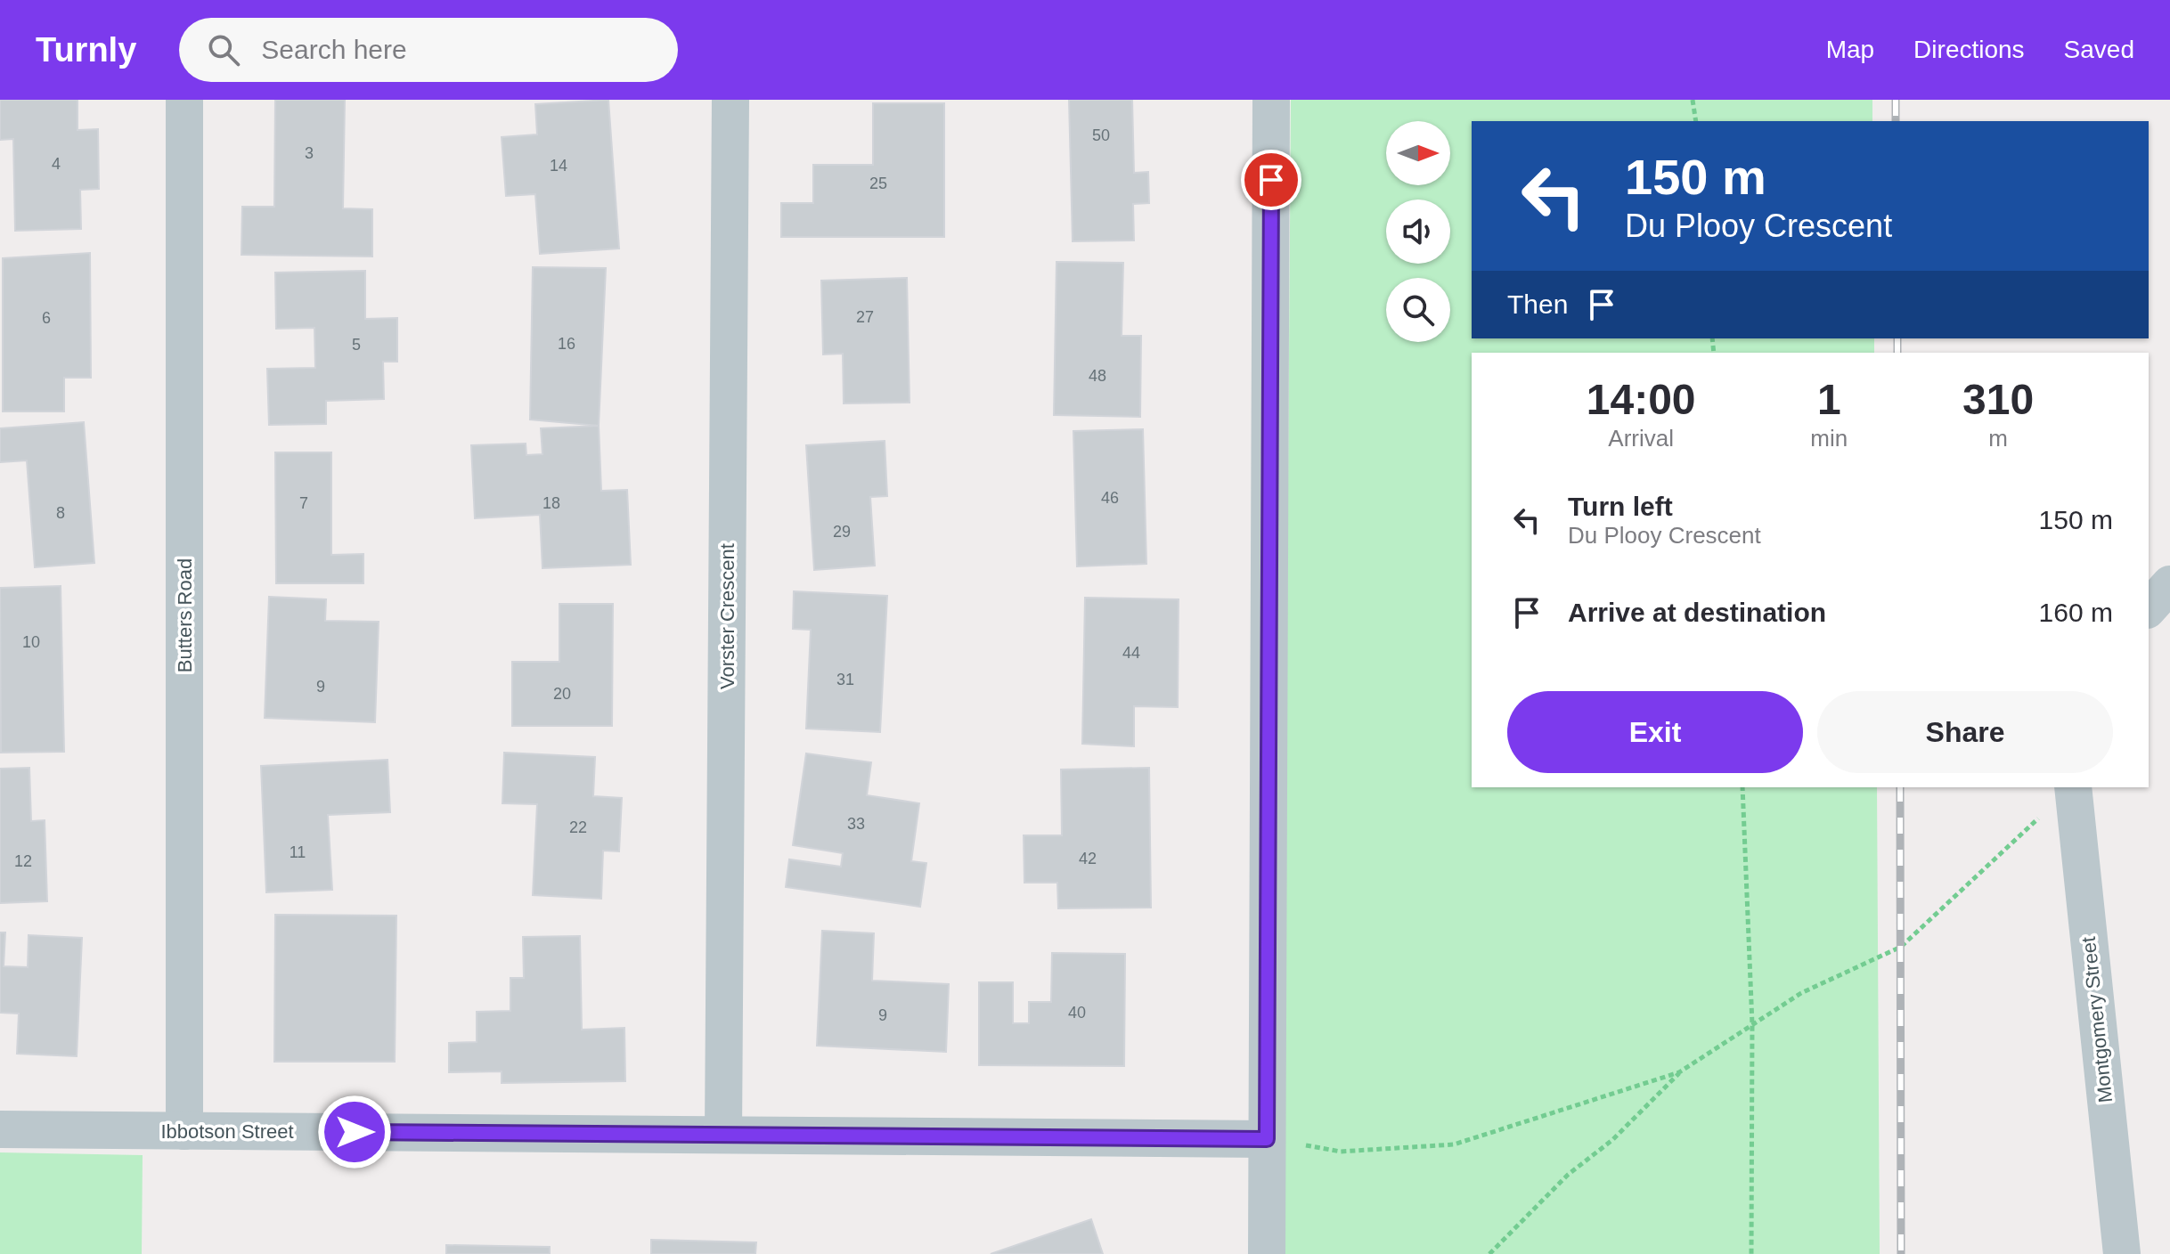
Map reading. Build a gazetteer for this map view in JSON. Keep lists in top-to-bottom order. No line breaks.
{"streets":{"street":["Butters Road","Vorster Crescent","Montgomery Street","Ibbotson Street"]},"crossings":[["Butters Road","Ibbotson Street"],["Vorster Crescent","Ibbotson Street"]],"house_numbers":["50","3","4","14","25","27","6","16","5","48","46","7","18","8","29","10","44","31","9","20","33","22","11","42","12","40","9"],"north":"right","page":{"header":"Turnly","search":"Search here","nav":["Map","Directions","Saved"],"turn":["150 m","Du Plooy Crescent"],"then":"Then","eta":["14:00","Arrival","1","min","310","m"],"list":[{"name":"Turn left","note":"Du Plooy Crescent","value":"150 m"},{"name":"Arrive at destination","value":"160 m"}],"buttons":["Exit","Share"]}}
